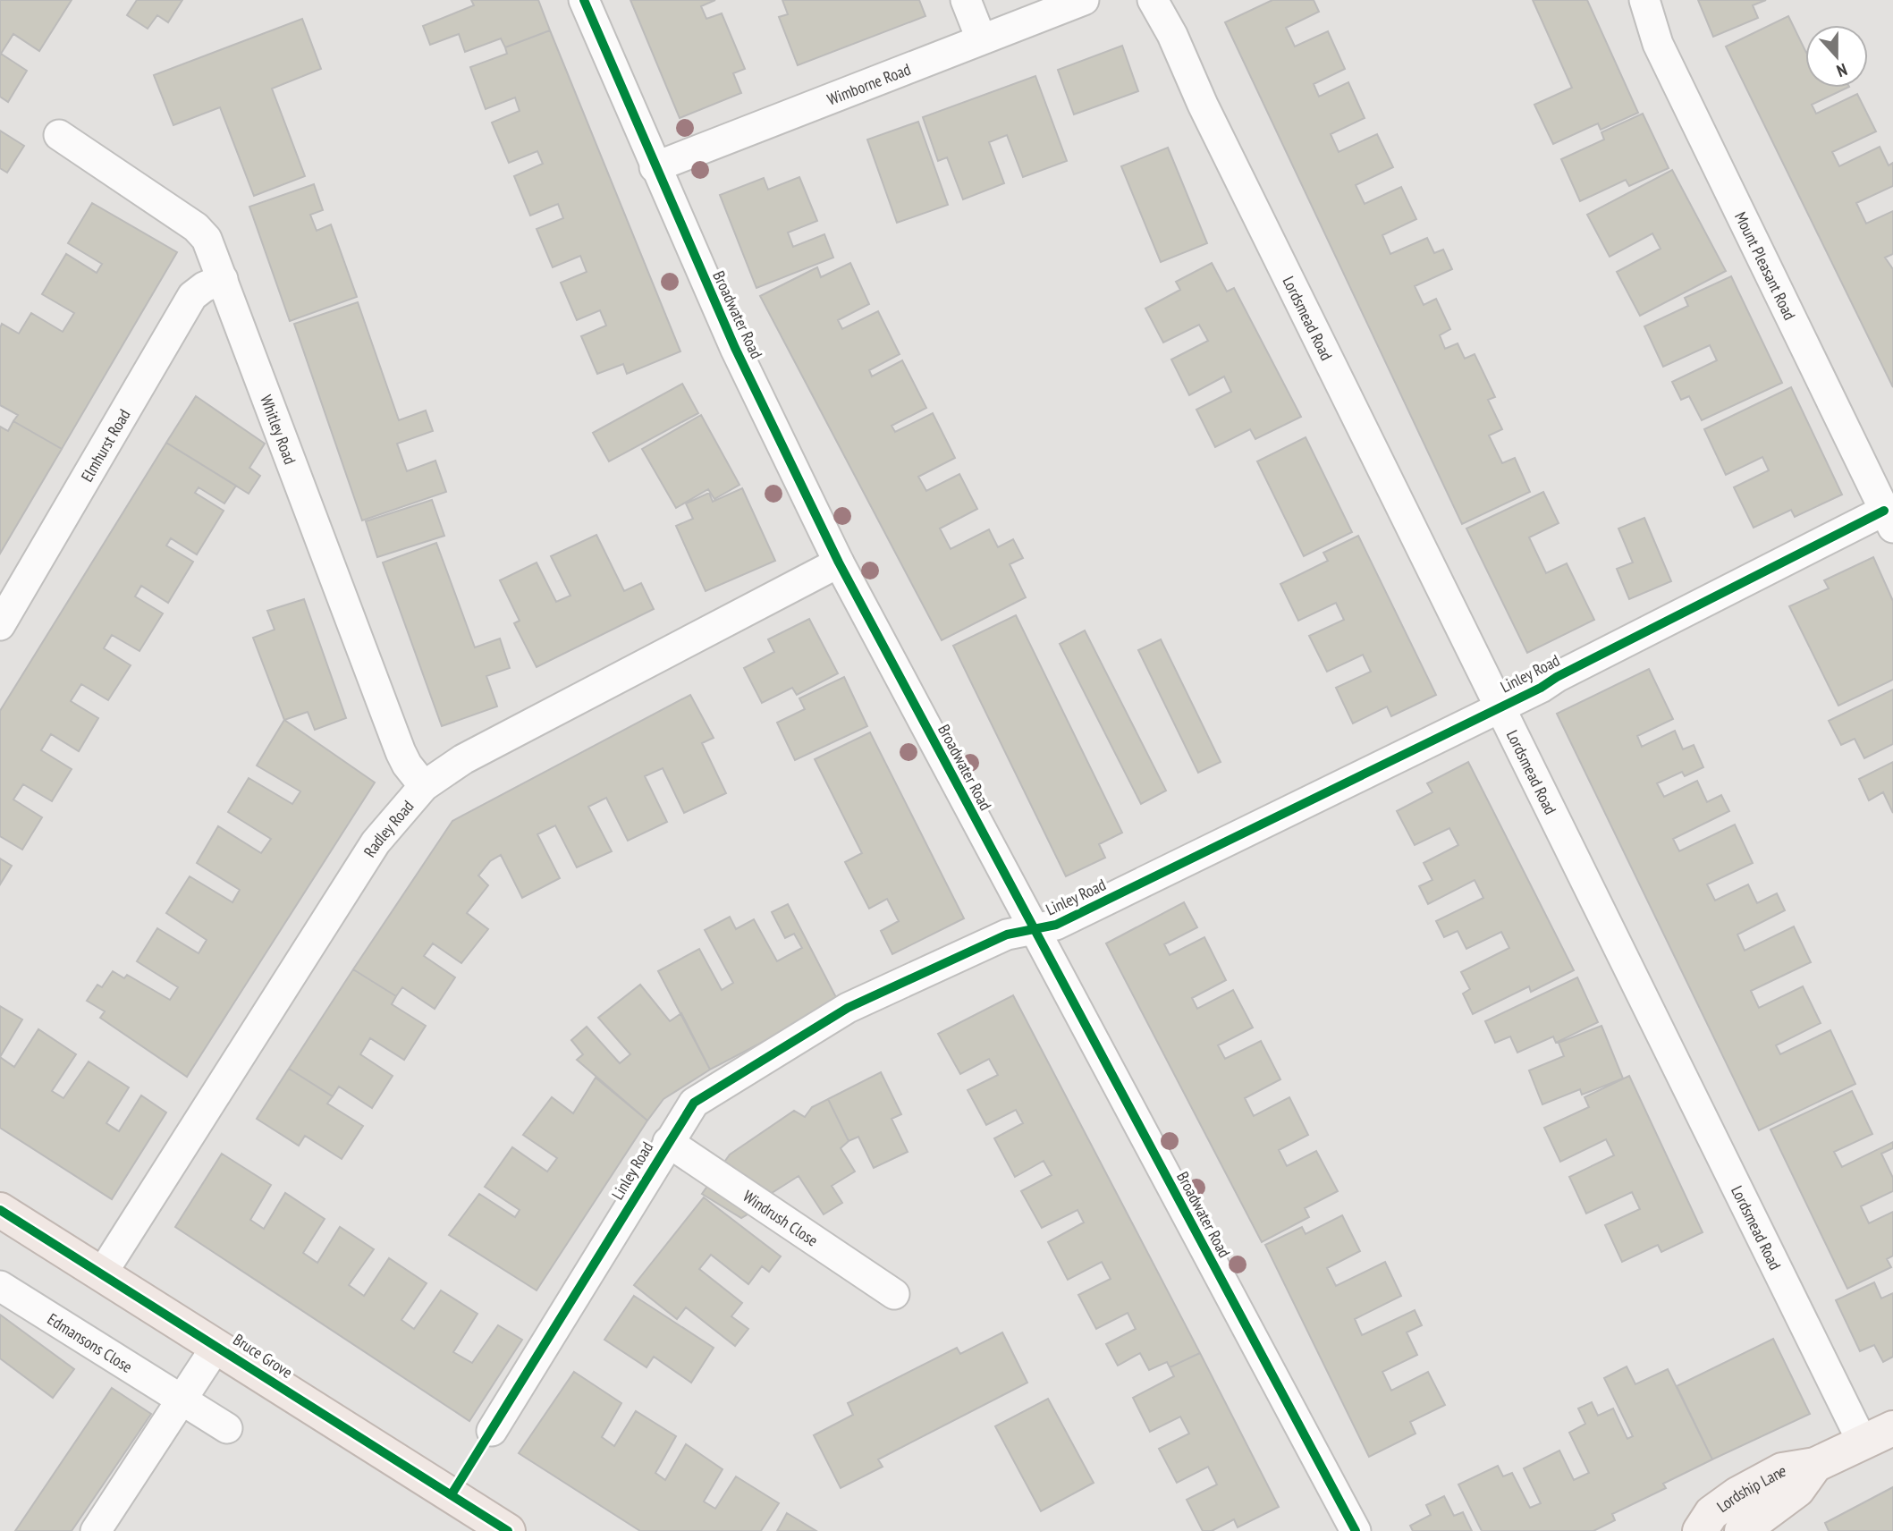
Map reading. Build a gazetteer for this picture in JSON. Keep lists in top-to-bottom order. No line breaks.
{"streets":{"highway":["Bruce Grove"],"main road":["Lordship Lane"],"street":["Wimborne Road","Mount Pleasant Road","Broadwater Road","Lordsmead Road","Whitley Road","Elmhurst Road","Linley Road","Radley Road","Windrush Close","Edmansons Close"]},"crossings":[["Wimborne Road","Broadwater Road"],["Mount Pleasant Road","Linley Road"],["Broadwater Road","Linley Road"],["Broadwater Road","Radley Road"],["Lordsmead Road","Linley Road"],["Lordsmead Road","Lordship Lane"],["Whitley Road","Elmhurst Road"],["Whitley Road","Radley Road"],["Linley Road","Windrush Close"],["Radley Road","Bruce Grove"]],"north":"bottom"}
